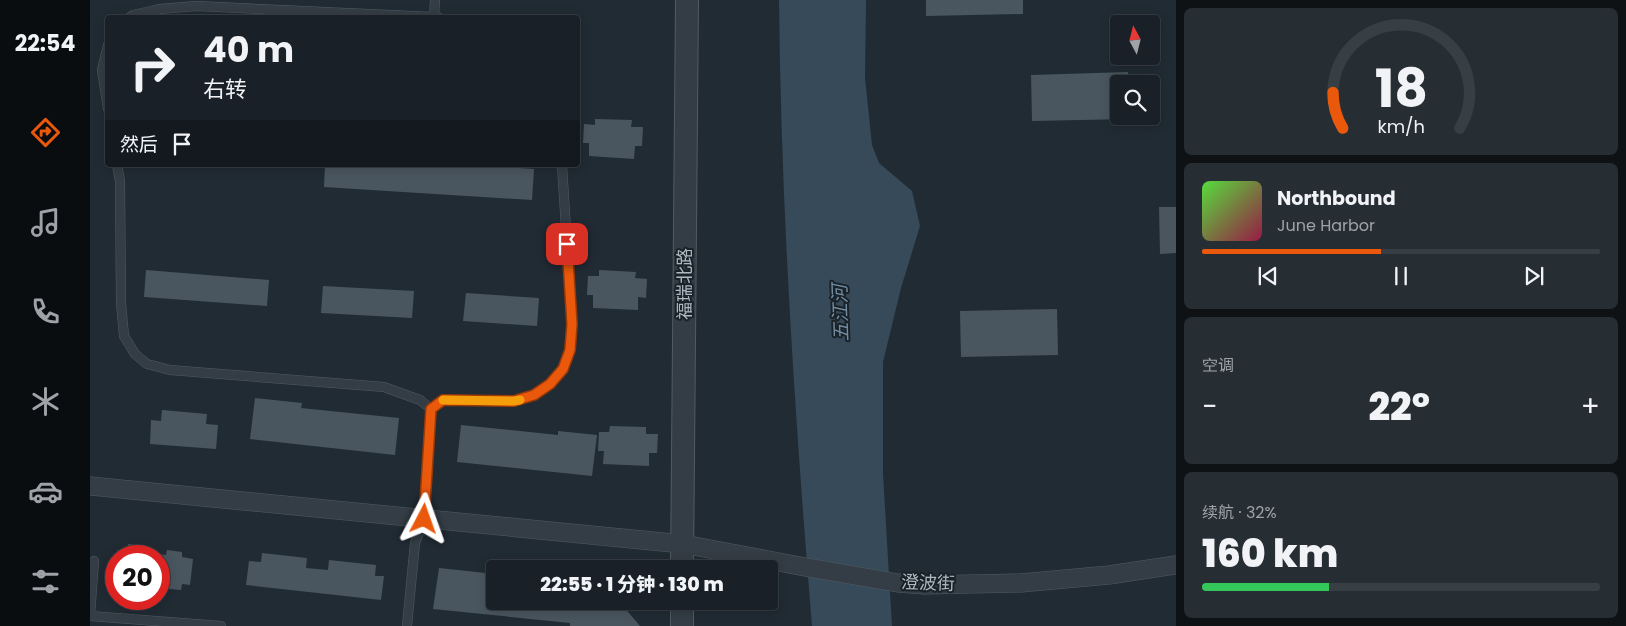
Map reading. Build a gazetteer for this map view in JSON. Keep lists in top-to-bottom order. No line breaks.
{"streets":{"street":["福瑞北路","澄波街"]},"crossings":[["福瑞北路","澄波街"]],"water":["五江河"],"north":"top","page":{"tabs":"22:54","turn":["40 m","右转"],"then":"然后","song":["Northbound","June Harbor"],"tile":["空调",["续航 · 32%","160 km"]],"heat":["−","22°","+"],"limit":"20","trip":"22:55 · 1 分钟 · 130 m","gauge":["18","km/h"]}}
